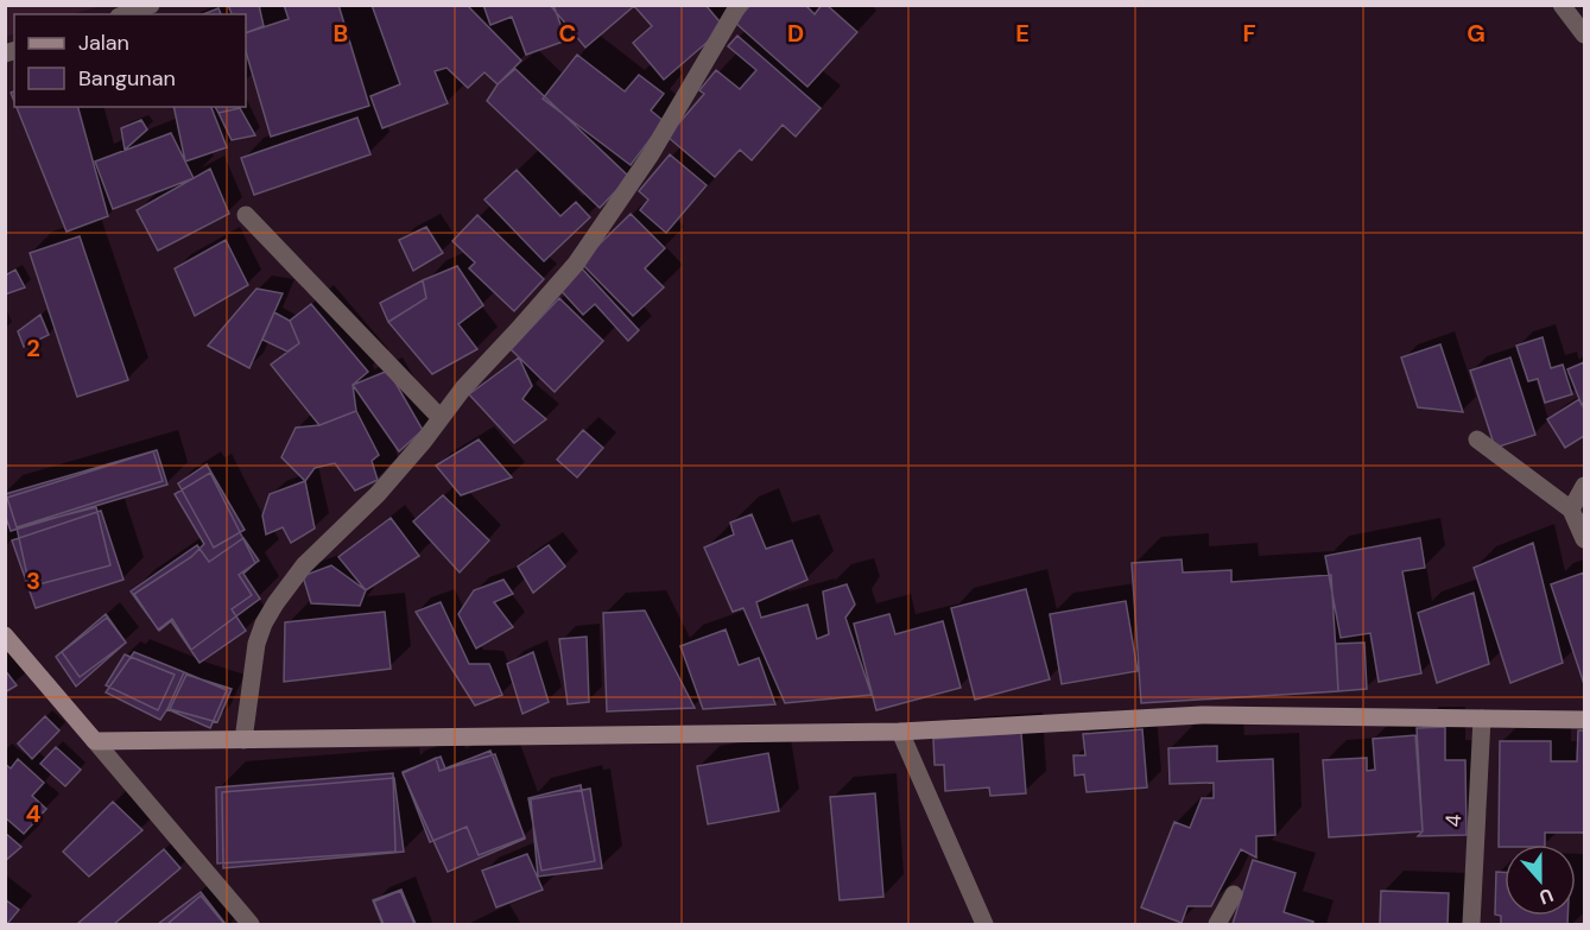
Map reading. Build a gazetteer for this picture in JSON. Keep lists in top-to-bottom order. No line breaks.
{"streets":{"street":["4"]},"legend":["Jalan","Bangunan"],"north":"bottom","grid":{"columns":["B","C","D","E","F","G"],"rows":["2","3","4"]}}
